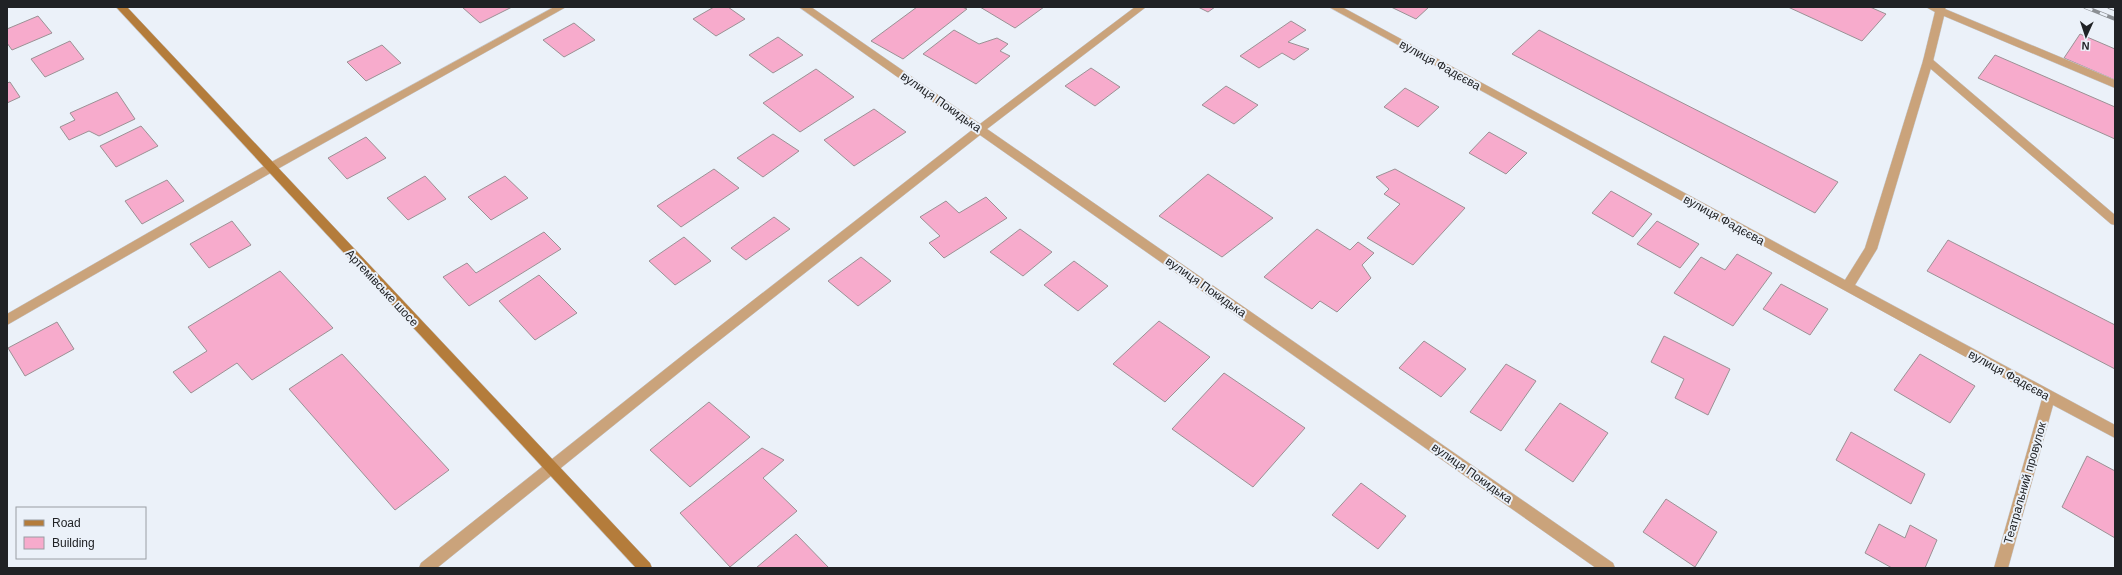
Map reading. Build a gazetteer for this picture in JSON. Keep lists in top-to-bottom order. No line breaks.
{"streets":{"main road":["Артемівське шосе"],"street":["вулиця Фадєєва","вулиця Покидька","Театральний провулок"]},"crossings":[["вулиця Фадєєва","Театральний провулок"]],"legend":["Road","Building"],"north":"bottom"}
